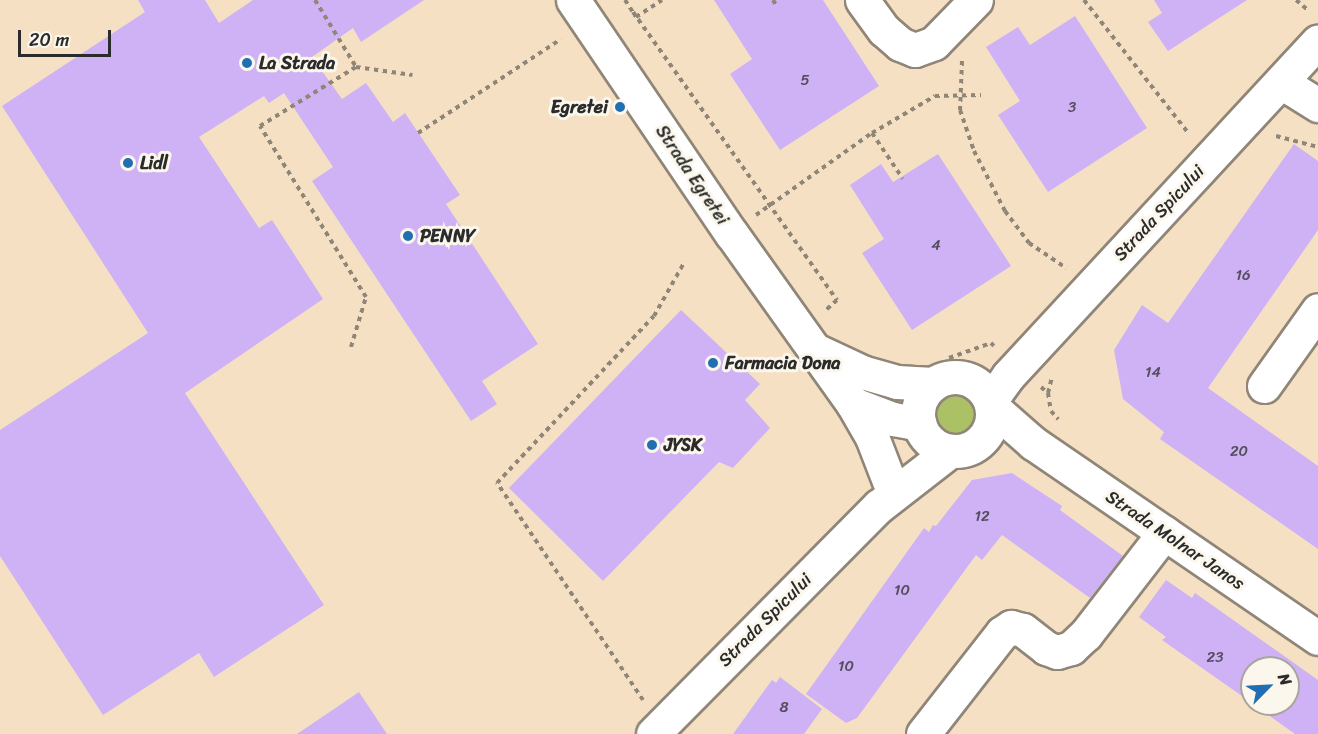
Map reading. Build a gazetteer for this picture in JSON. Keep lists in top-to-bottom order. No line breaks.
{"streets":{"street":["Strada Egretei","Strada Spicului","Strada Molnar Janos"]},"crossings":[["Strada Egretei","Strada Spicului"],["Strada Egretei","Strada Molnar Janos"],["Strada Spicului","Strada Molnar Janos"]],"places":["La Strada","Egretei","Lidl","PENNY","Farmacia Dona","JYSK"],"house_numbers":["5","3","4","16","14","20","12","10","23","10","8"],"scale_bar":"20 m","north":"top right"}
